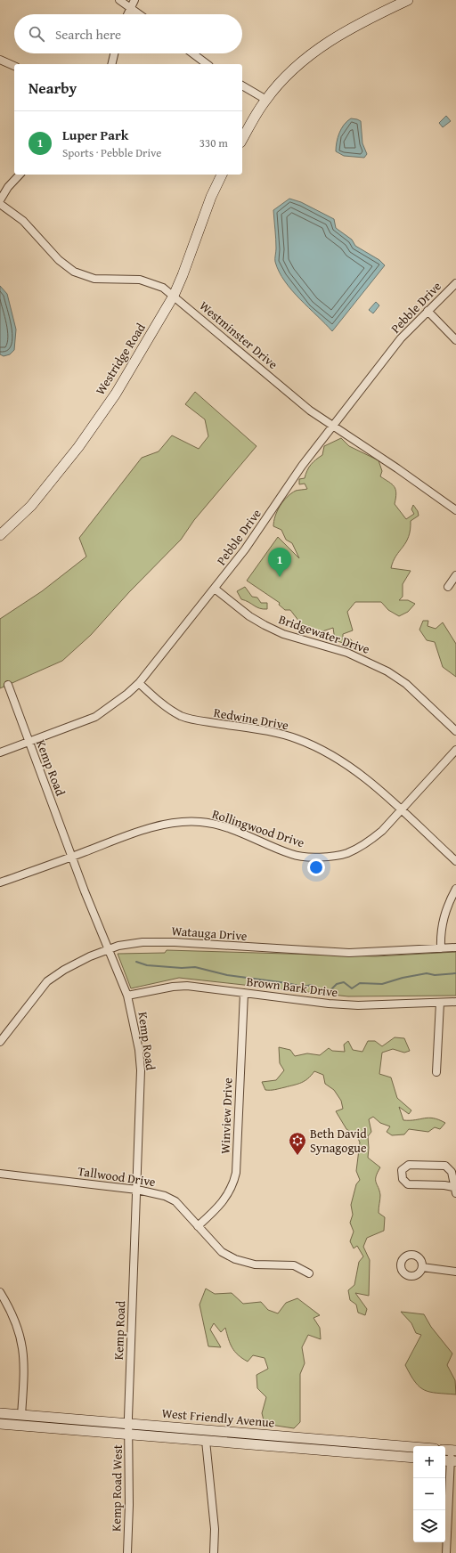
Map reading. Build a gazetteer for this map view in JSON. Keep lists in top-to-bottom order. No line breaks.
{"streets":{"main road":["Westridge Road","West Friendly Avenue"],"street":["Pebble Drive","Westminster Drive","Bridgewater Drive","Redwine Drive","Kemp Road","Rollingwood Drive","Watauga Drive","Brown Bark Drive","Winview Drive","Tallwood Drive","Kemp Road West"]},"crossings":[["Pebble Drive","Westminster Drive"],["Pebble Drive","Bridgewater Drive"],["Pebble Drive","Redwine Drive"],["Pebble Drive","Kemp Road"],["Westminster Drive","Westridge Road"],["Redwine Drive","Rollingwood Drive"],["Kemp Road","Rollingwood Drive"],["Kemp Road","Watauga Drive"],["Kemp Road","Brown Bark Drive"],["Kemp Road","Tallwood Drive"],["Kemp Road","West Friendly Avenue"],["Kemp Road","Kemp Road West"],["Brown Bark Drive","Winview Drive"],["Winview Drive","Tallwood Drive"],["West Friendly Avenue","Kemp Road West"]],"places":{"synagogue":["Beth David Synagogue"]},"page":{"search":"Search here","heading":"Nearby","list":[{"mark":"1","name":"Luper Park","note":"Sports · Pebble Drive","value":"330 m"}],"pins":"1","map_buttons":["+","−"]}}
